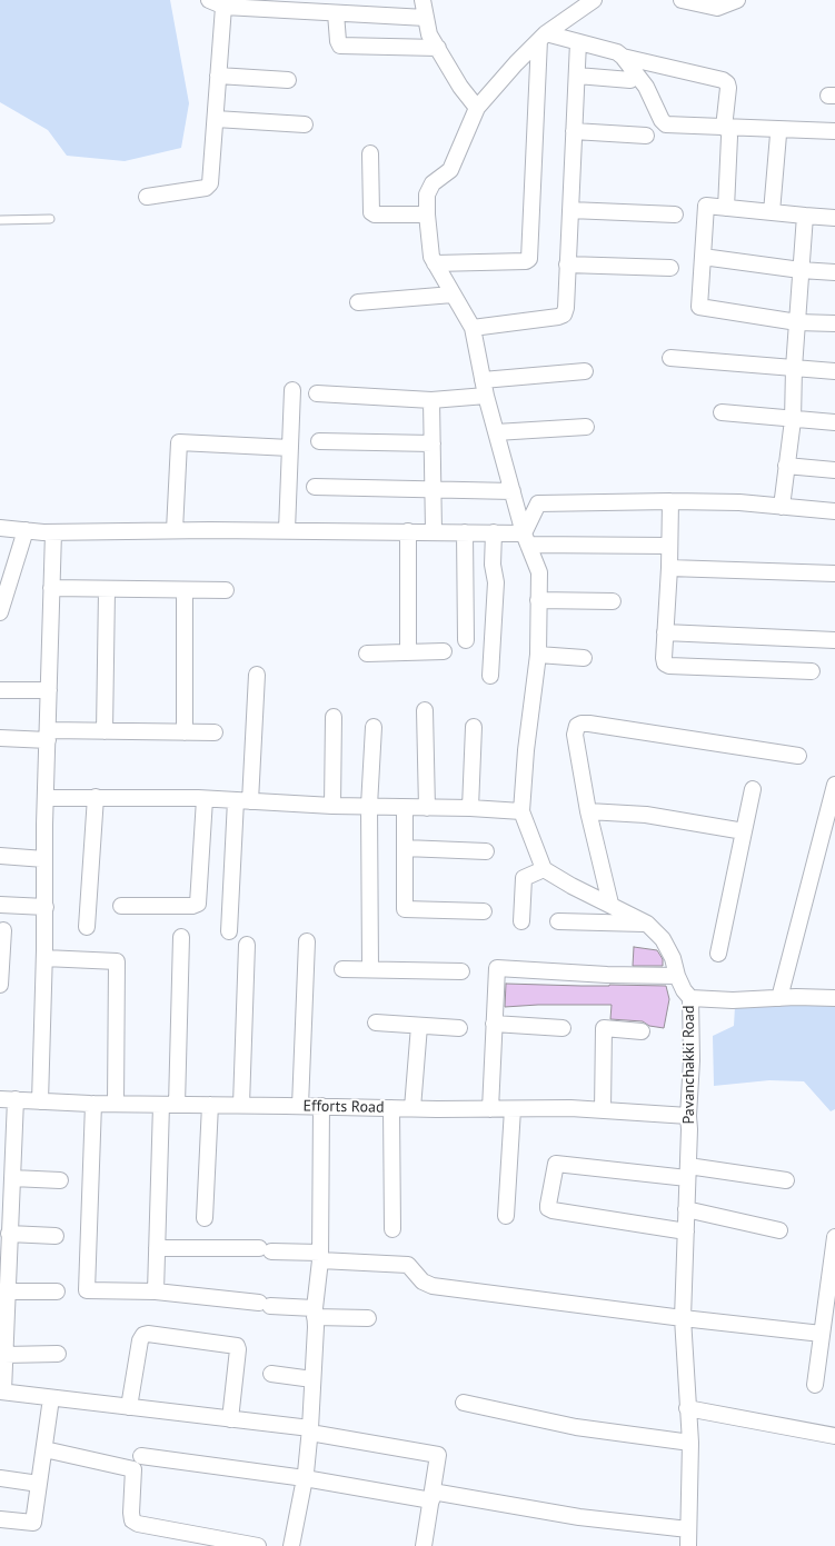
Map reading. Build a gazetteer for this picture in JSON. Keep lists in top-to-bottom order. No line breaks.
{"streets":{"street":["Pavanchakki Road","Efforts Road"]},"crossings":[["Pavanchakki Road","Efforts Road"]]}
